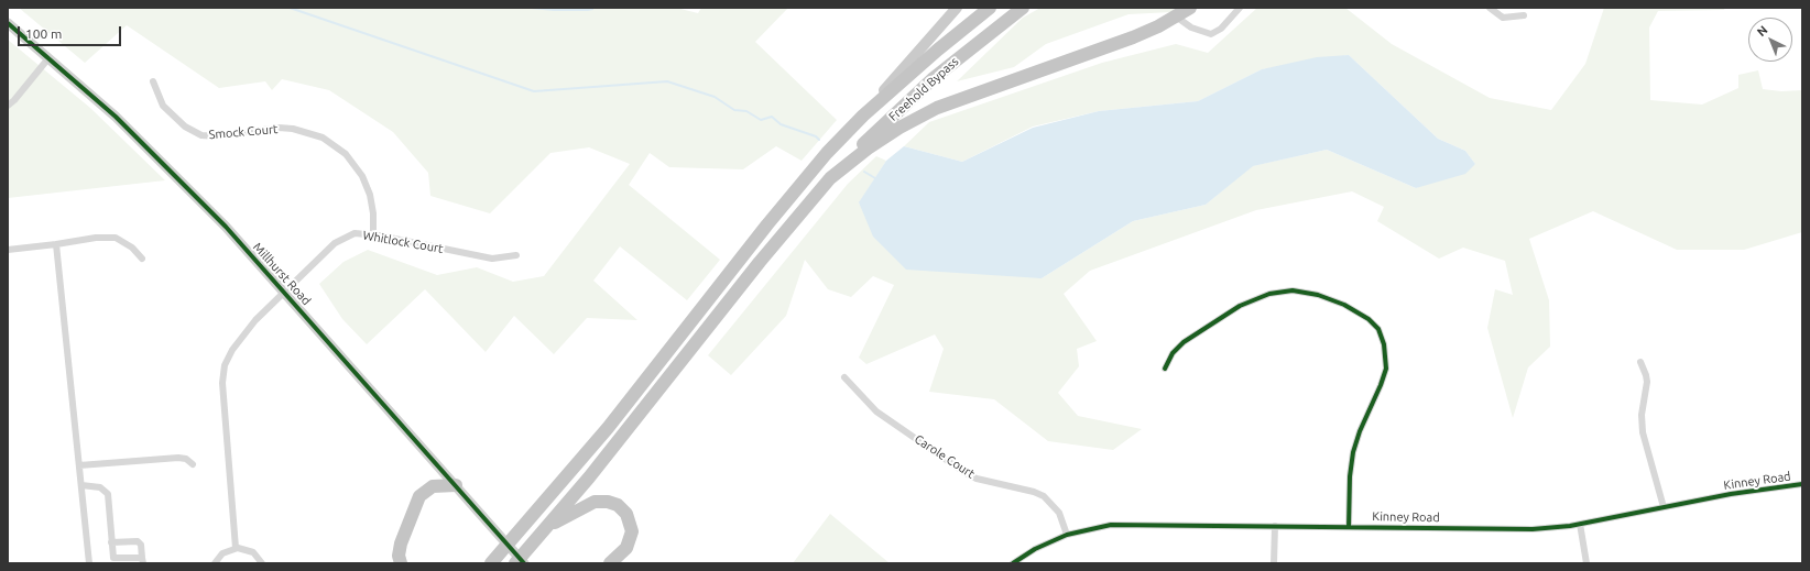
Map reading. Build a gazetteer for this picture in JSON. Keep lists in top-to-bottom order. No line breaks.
{"streets":{"highway":["Freehold Bypass"],"street":["Smock Court","Whitlock Court","Millhurst Road","Carole Court","Kinney Road"]},"crossings":[["Freehold Bypass","Millhurst Road"],["Smock Court","Whitlock Court"],["Whitlock Court","Millhurst Road"],["Carole Court","Kinney Road"]],"scale_bar":"100 m","north":"top left"}
